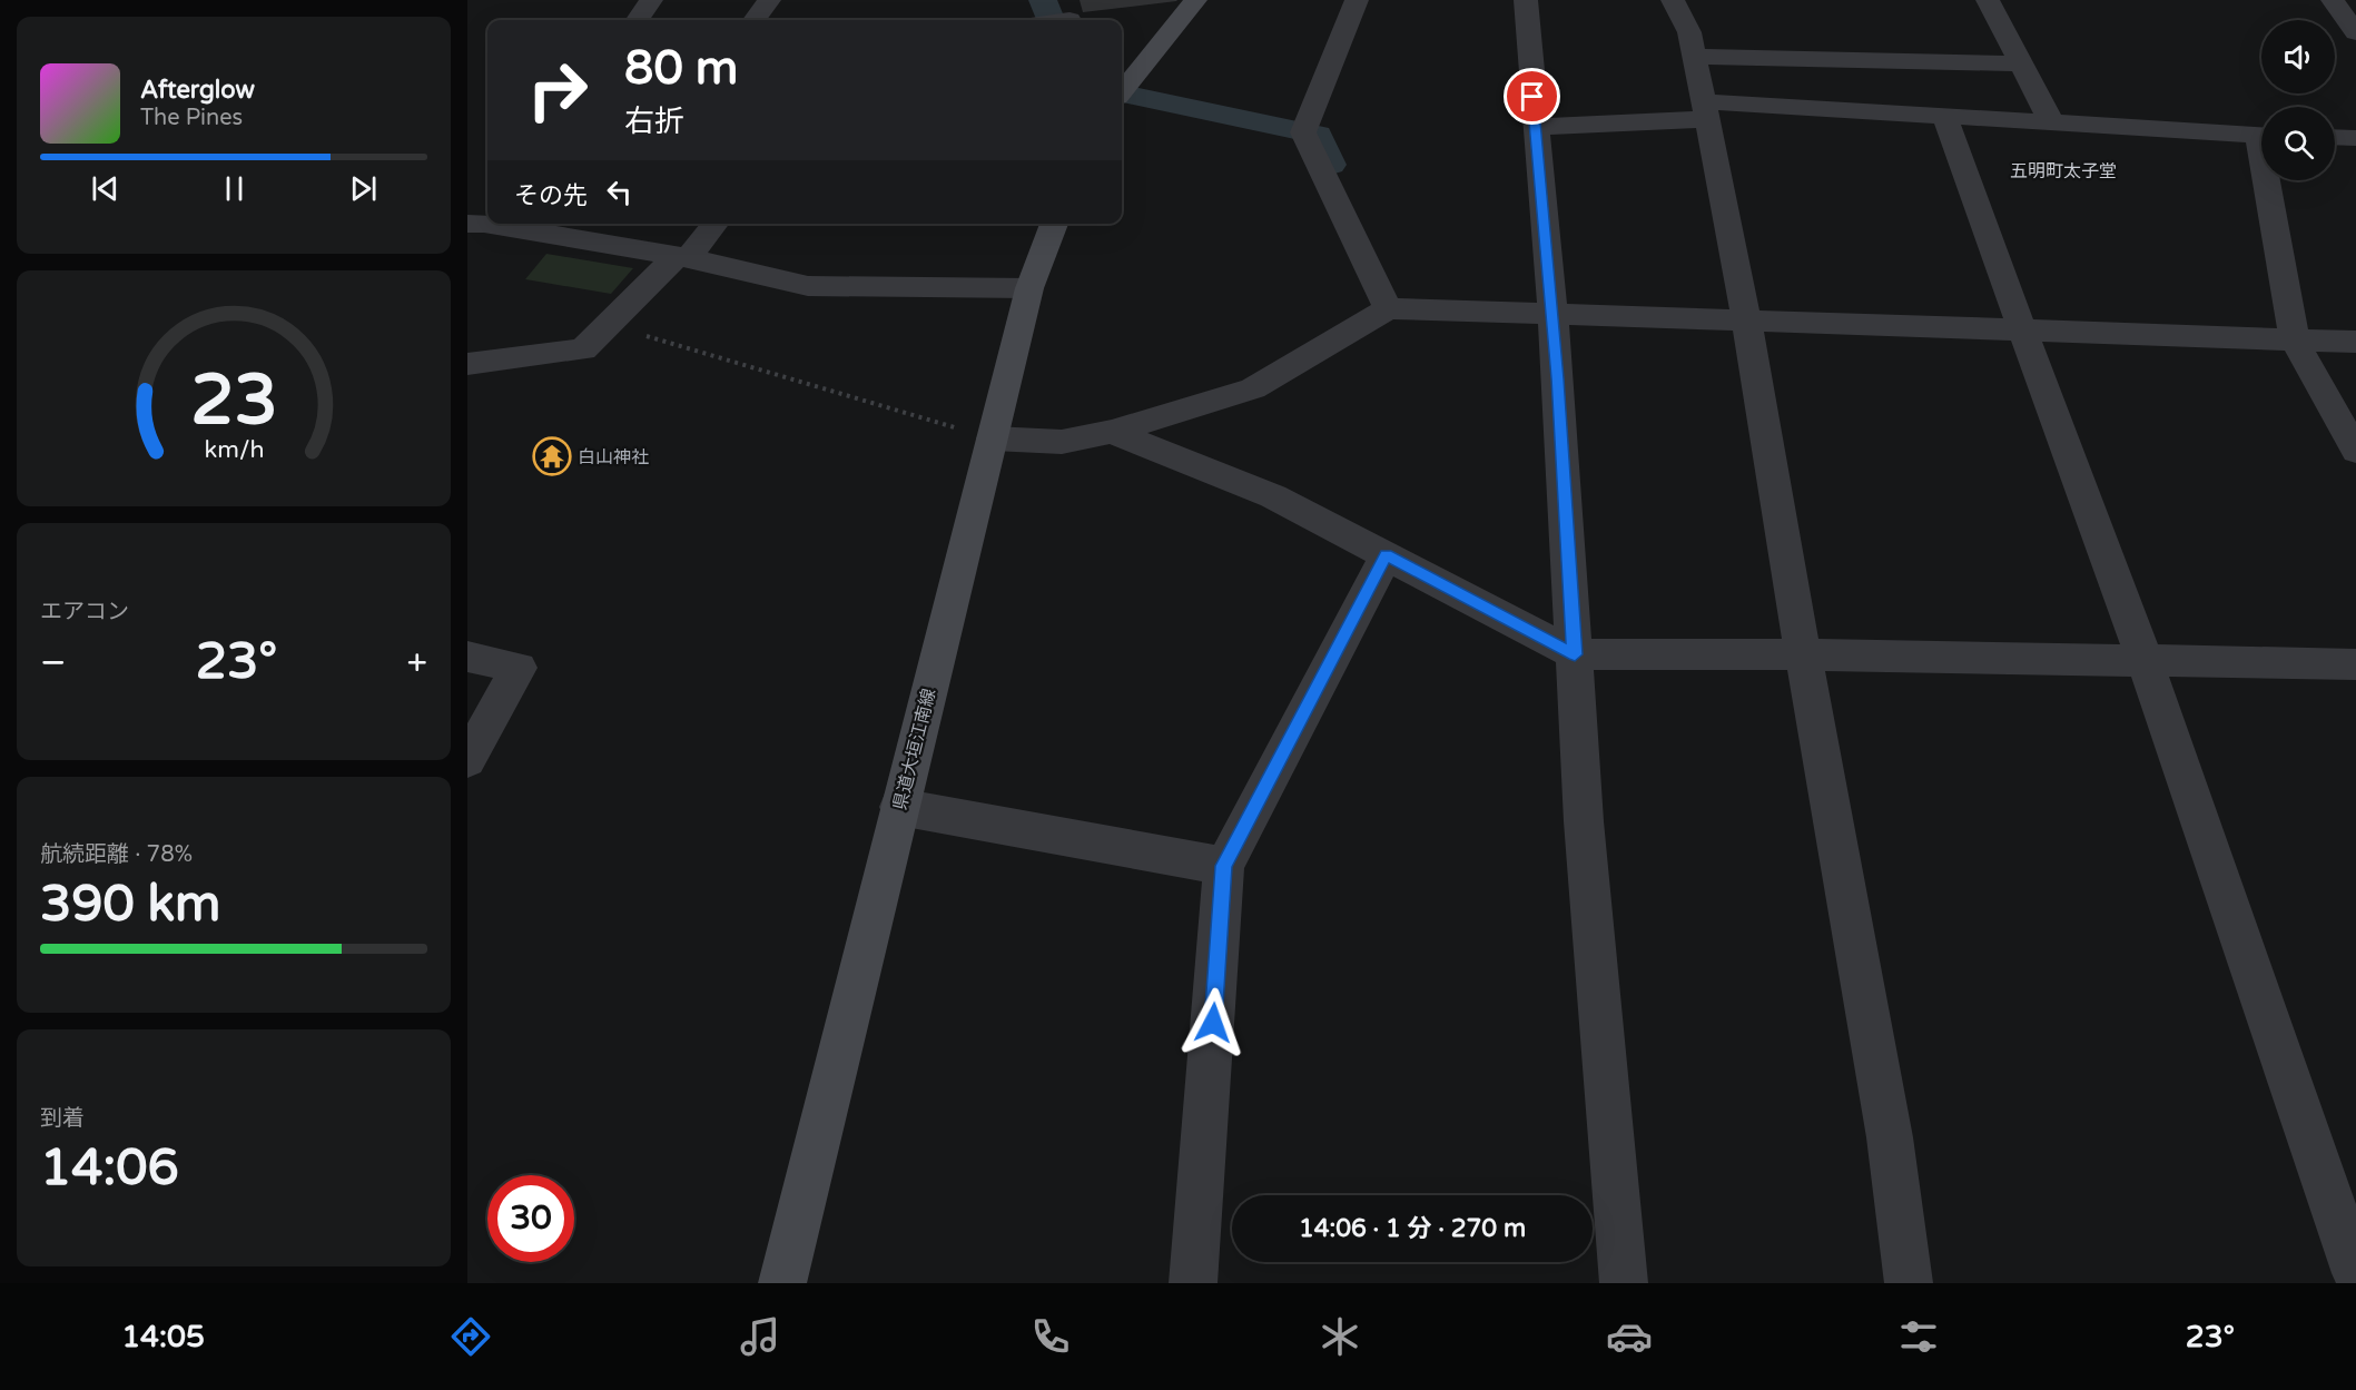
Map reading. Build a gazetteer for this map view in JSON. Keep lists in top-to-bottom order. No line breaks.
{"streets":{"main road":["県道大垣江南線"]},"districts":["五明町太子堂"],"places":{"temple":["白山神社"]},"page":{"turn":["80 m","右折"],"song":["Afterglow","The Pines"],"then":"その先","tile":["エアコン",["航続距離 · 78%","390 km"],["到着","14:06"]],"heat":["−","23°","+"],"limit":"30","trip":"14:06 · 1 分 · 270 m","tabs":["14:05","23°"],"gauge":["23","km/h"]}}
